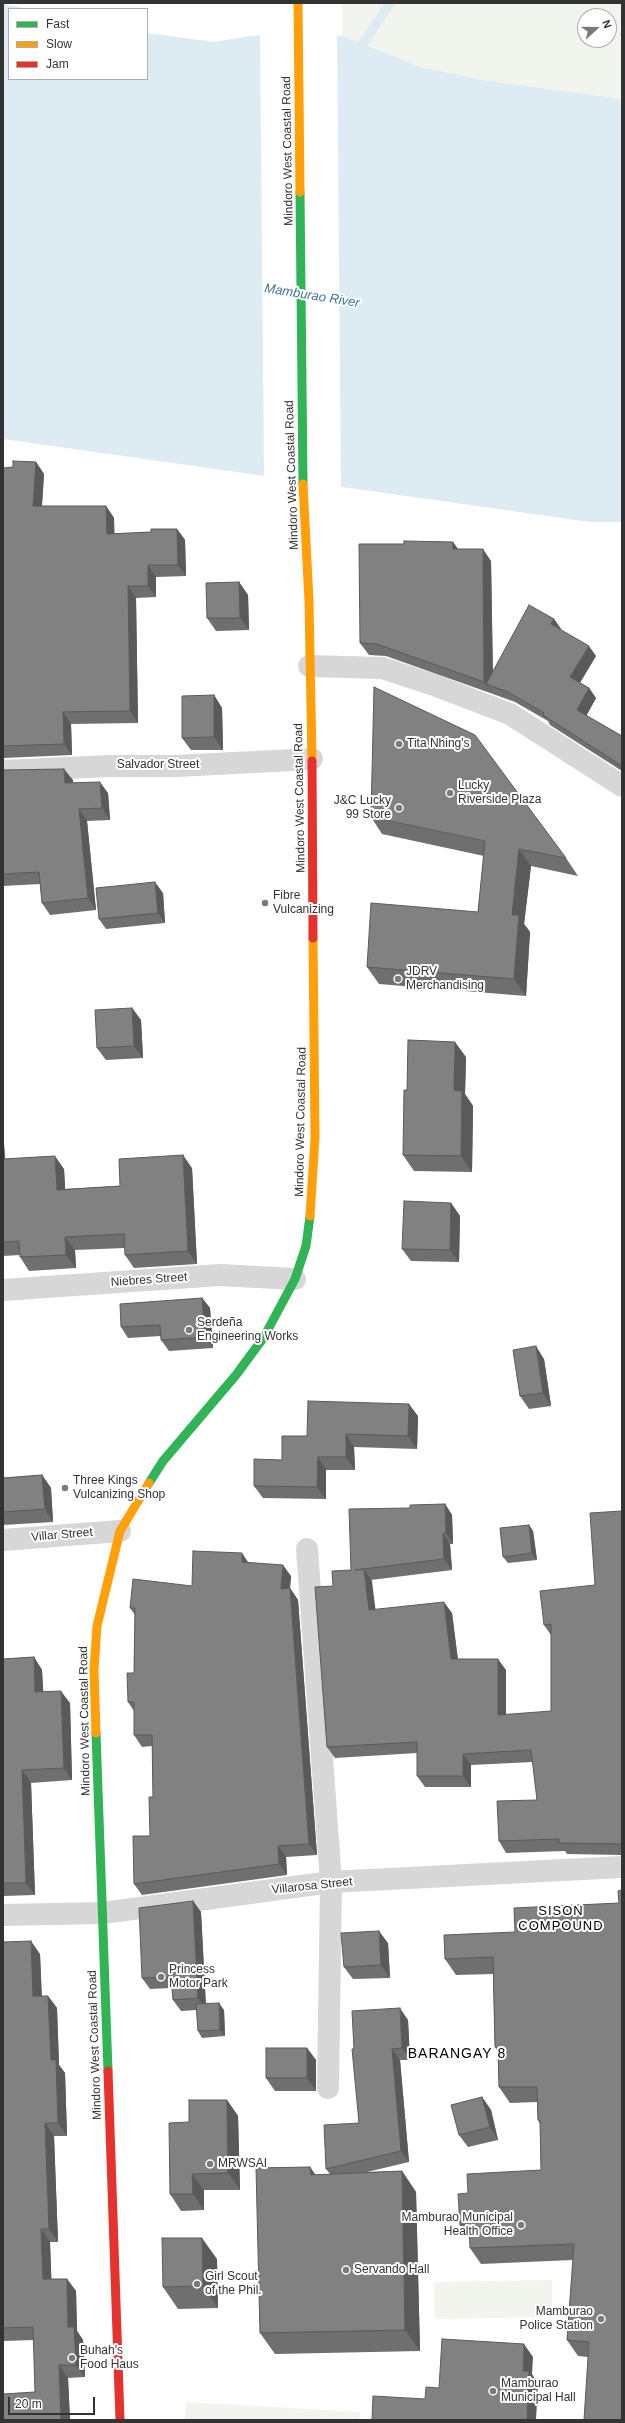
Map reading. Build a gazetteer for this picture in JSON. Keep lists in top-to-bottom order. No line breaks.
{"streets":{"main road":["Mindoro West Coastal Road"],"street":["Salvador Street","Niebres Street","Villar Street","Villarosa Street"]},"crossings":[["Mindoro West Coastal Road","Salvador Street"],["Mindoro West Coastal Road","Niebres Street"],["Mindoro West Coastal Road","Villar Street"],["Mindoro West Coastal Road","Villarosa Street"]],"districts":["SISON COMPOUND","BARANGAY 8"],"water":["Mamburao River"],"places":["Tita Nhing's","Lucky Riverside Plaza","J&C Lucky 99 Store","Fibre Vulcanizing","JDRV Merchandising","Serdeña Engineering Works","Three Kings Vulcanizing Shop","Princess Motor Park","MRWSAI","Mamburao Municipal Health Office","Servando Hall","Girl Scout of the Phil.","Mamburao Police Station","Buhah's Food Haus","Mamburao Municipal Hall"],"legend":["Fast","Slow","Jam"],"scale_bar":"20 m","north":"right"}
